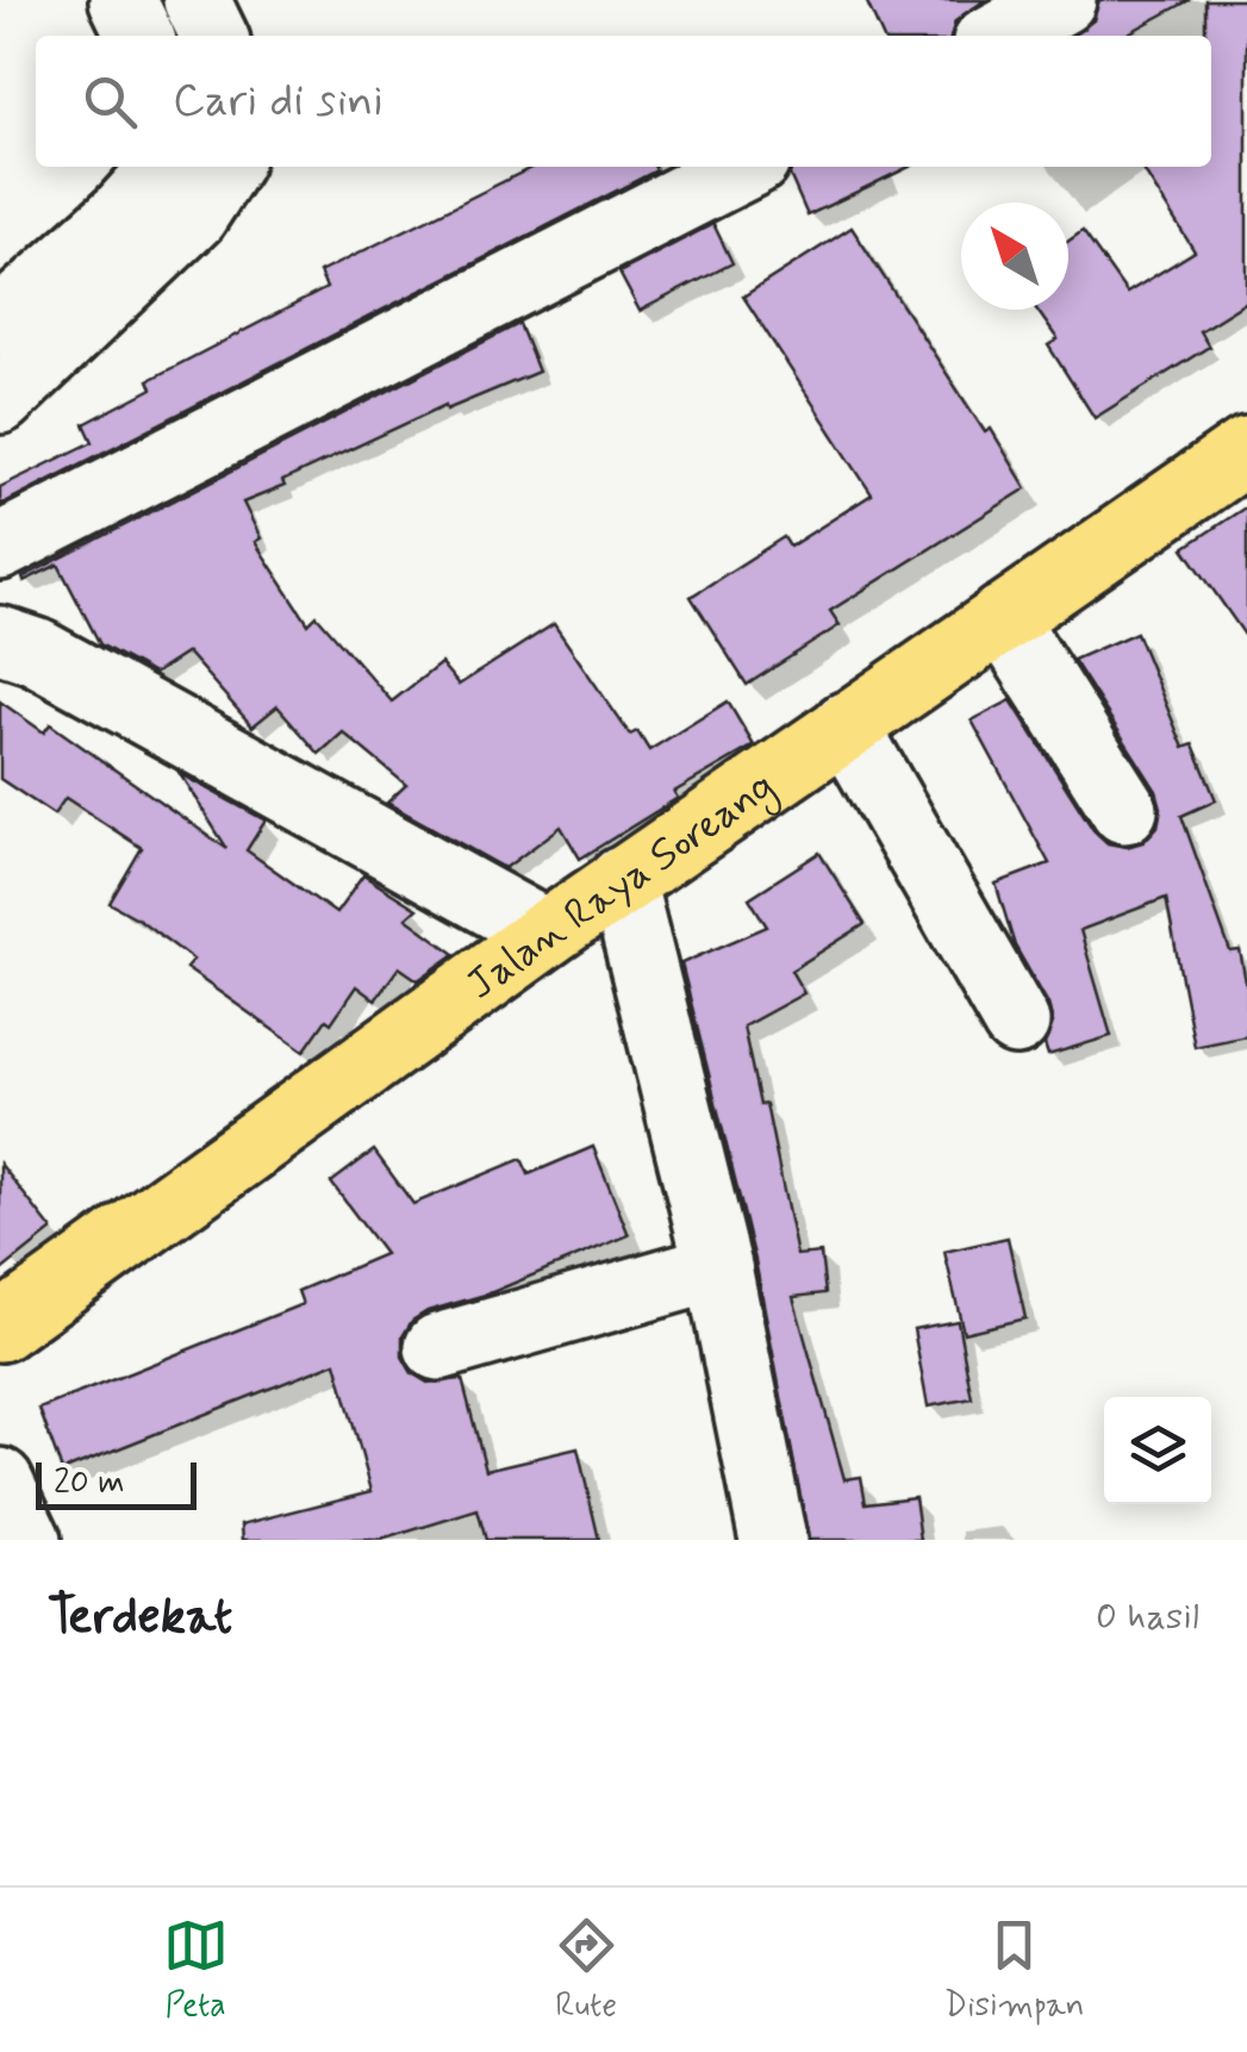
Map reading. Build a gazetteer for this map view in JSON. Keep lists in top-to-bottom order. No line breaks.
{"streets":{"main road":["Jalan Raya Soreang"]},"scale_bar":"20 m","north":"top left","page":{"search":"Cari di sini","scale":"20 m","heading":["Terdekat","0 hasil"],"nav":["Peta","Rute","Disimpan"]}}
